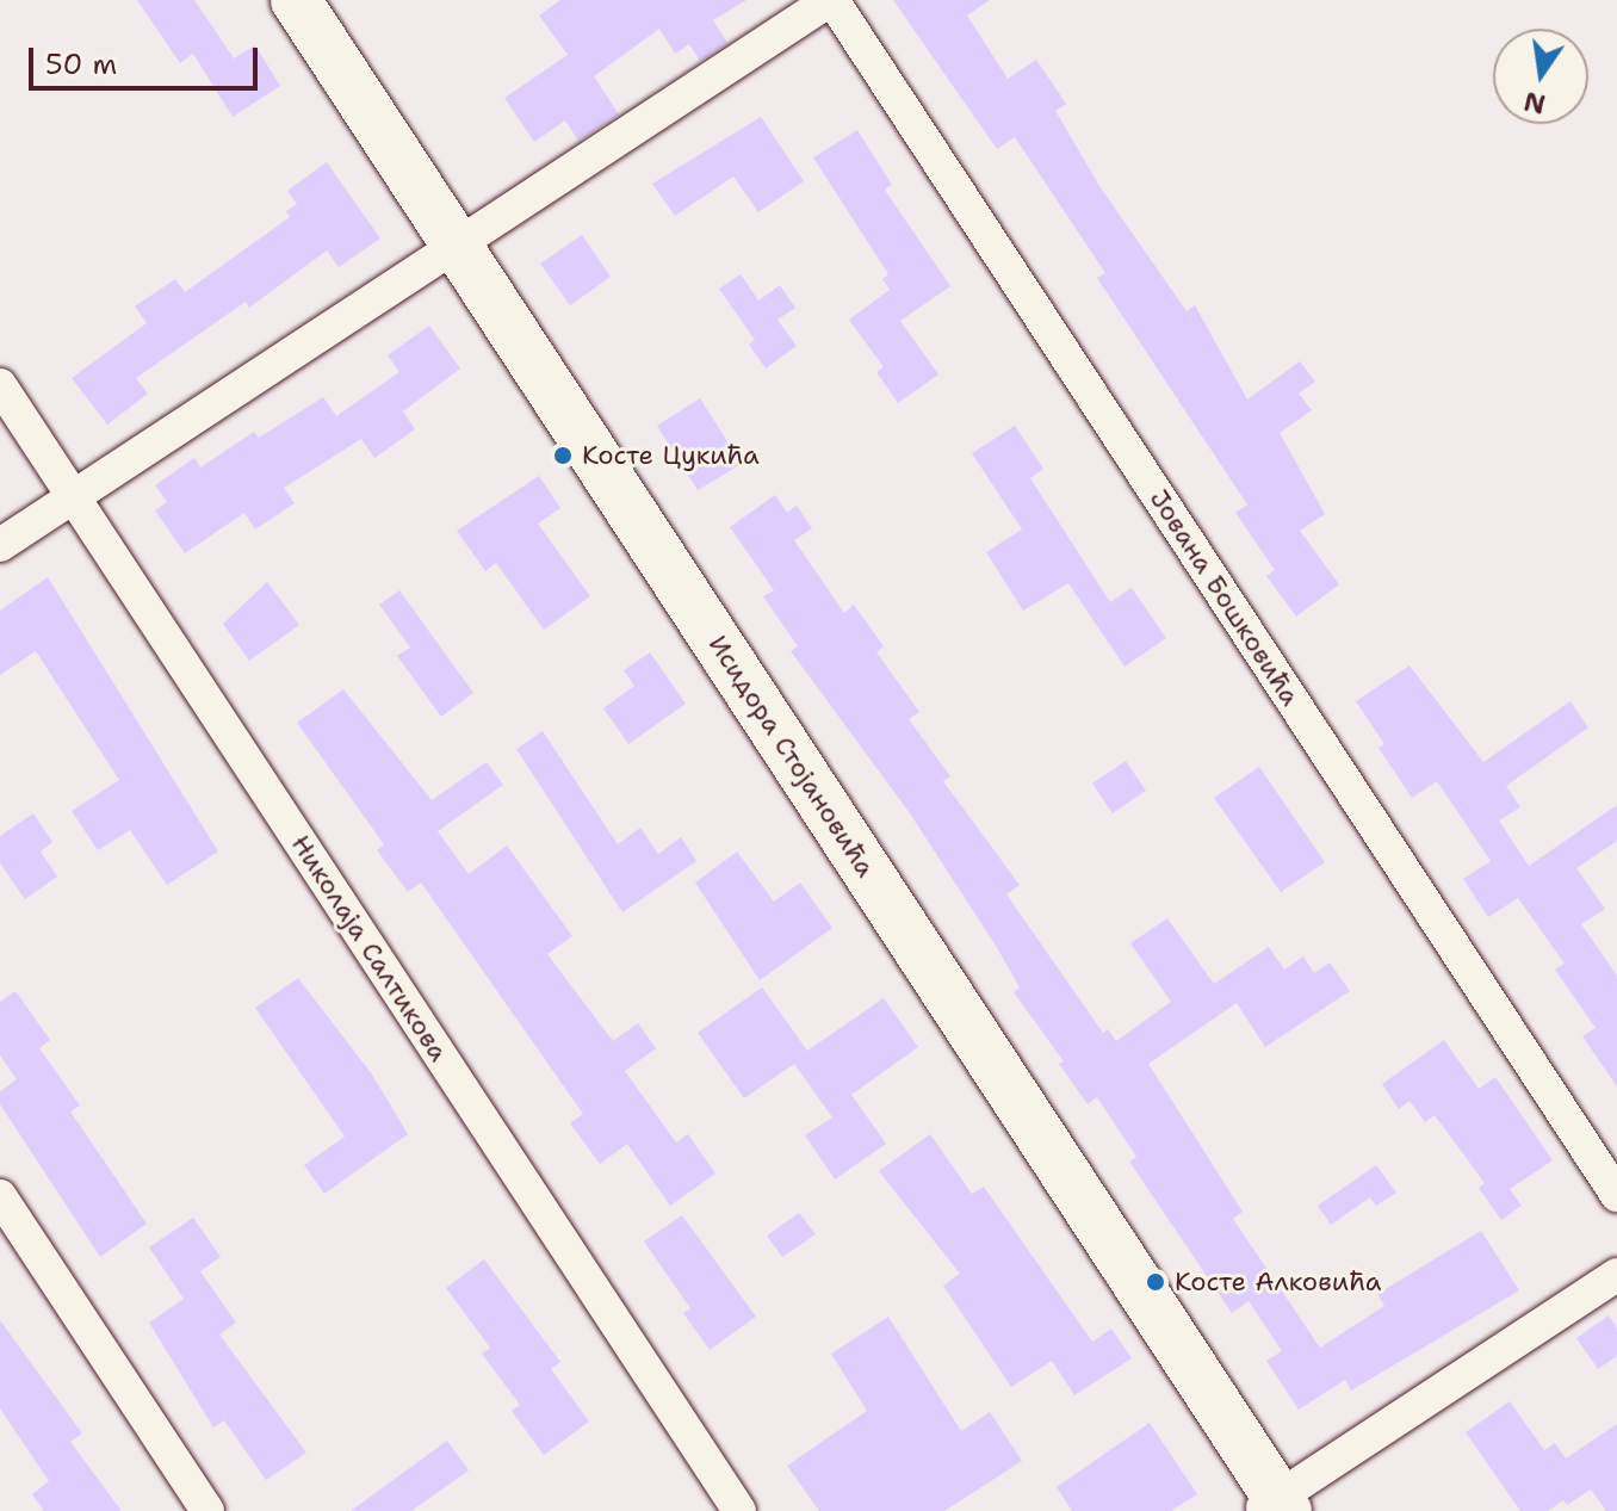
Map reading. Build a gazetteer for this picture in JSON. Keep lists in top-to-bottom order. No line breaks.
{"streets":{"street":["Јована Бошковића","Исидора Стојановића","Николаја Салтикова"]},"places":["Косте Цукића","Косте Алковића"],"scale_bar":"50 m","north":"bottom"}
